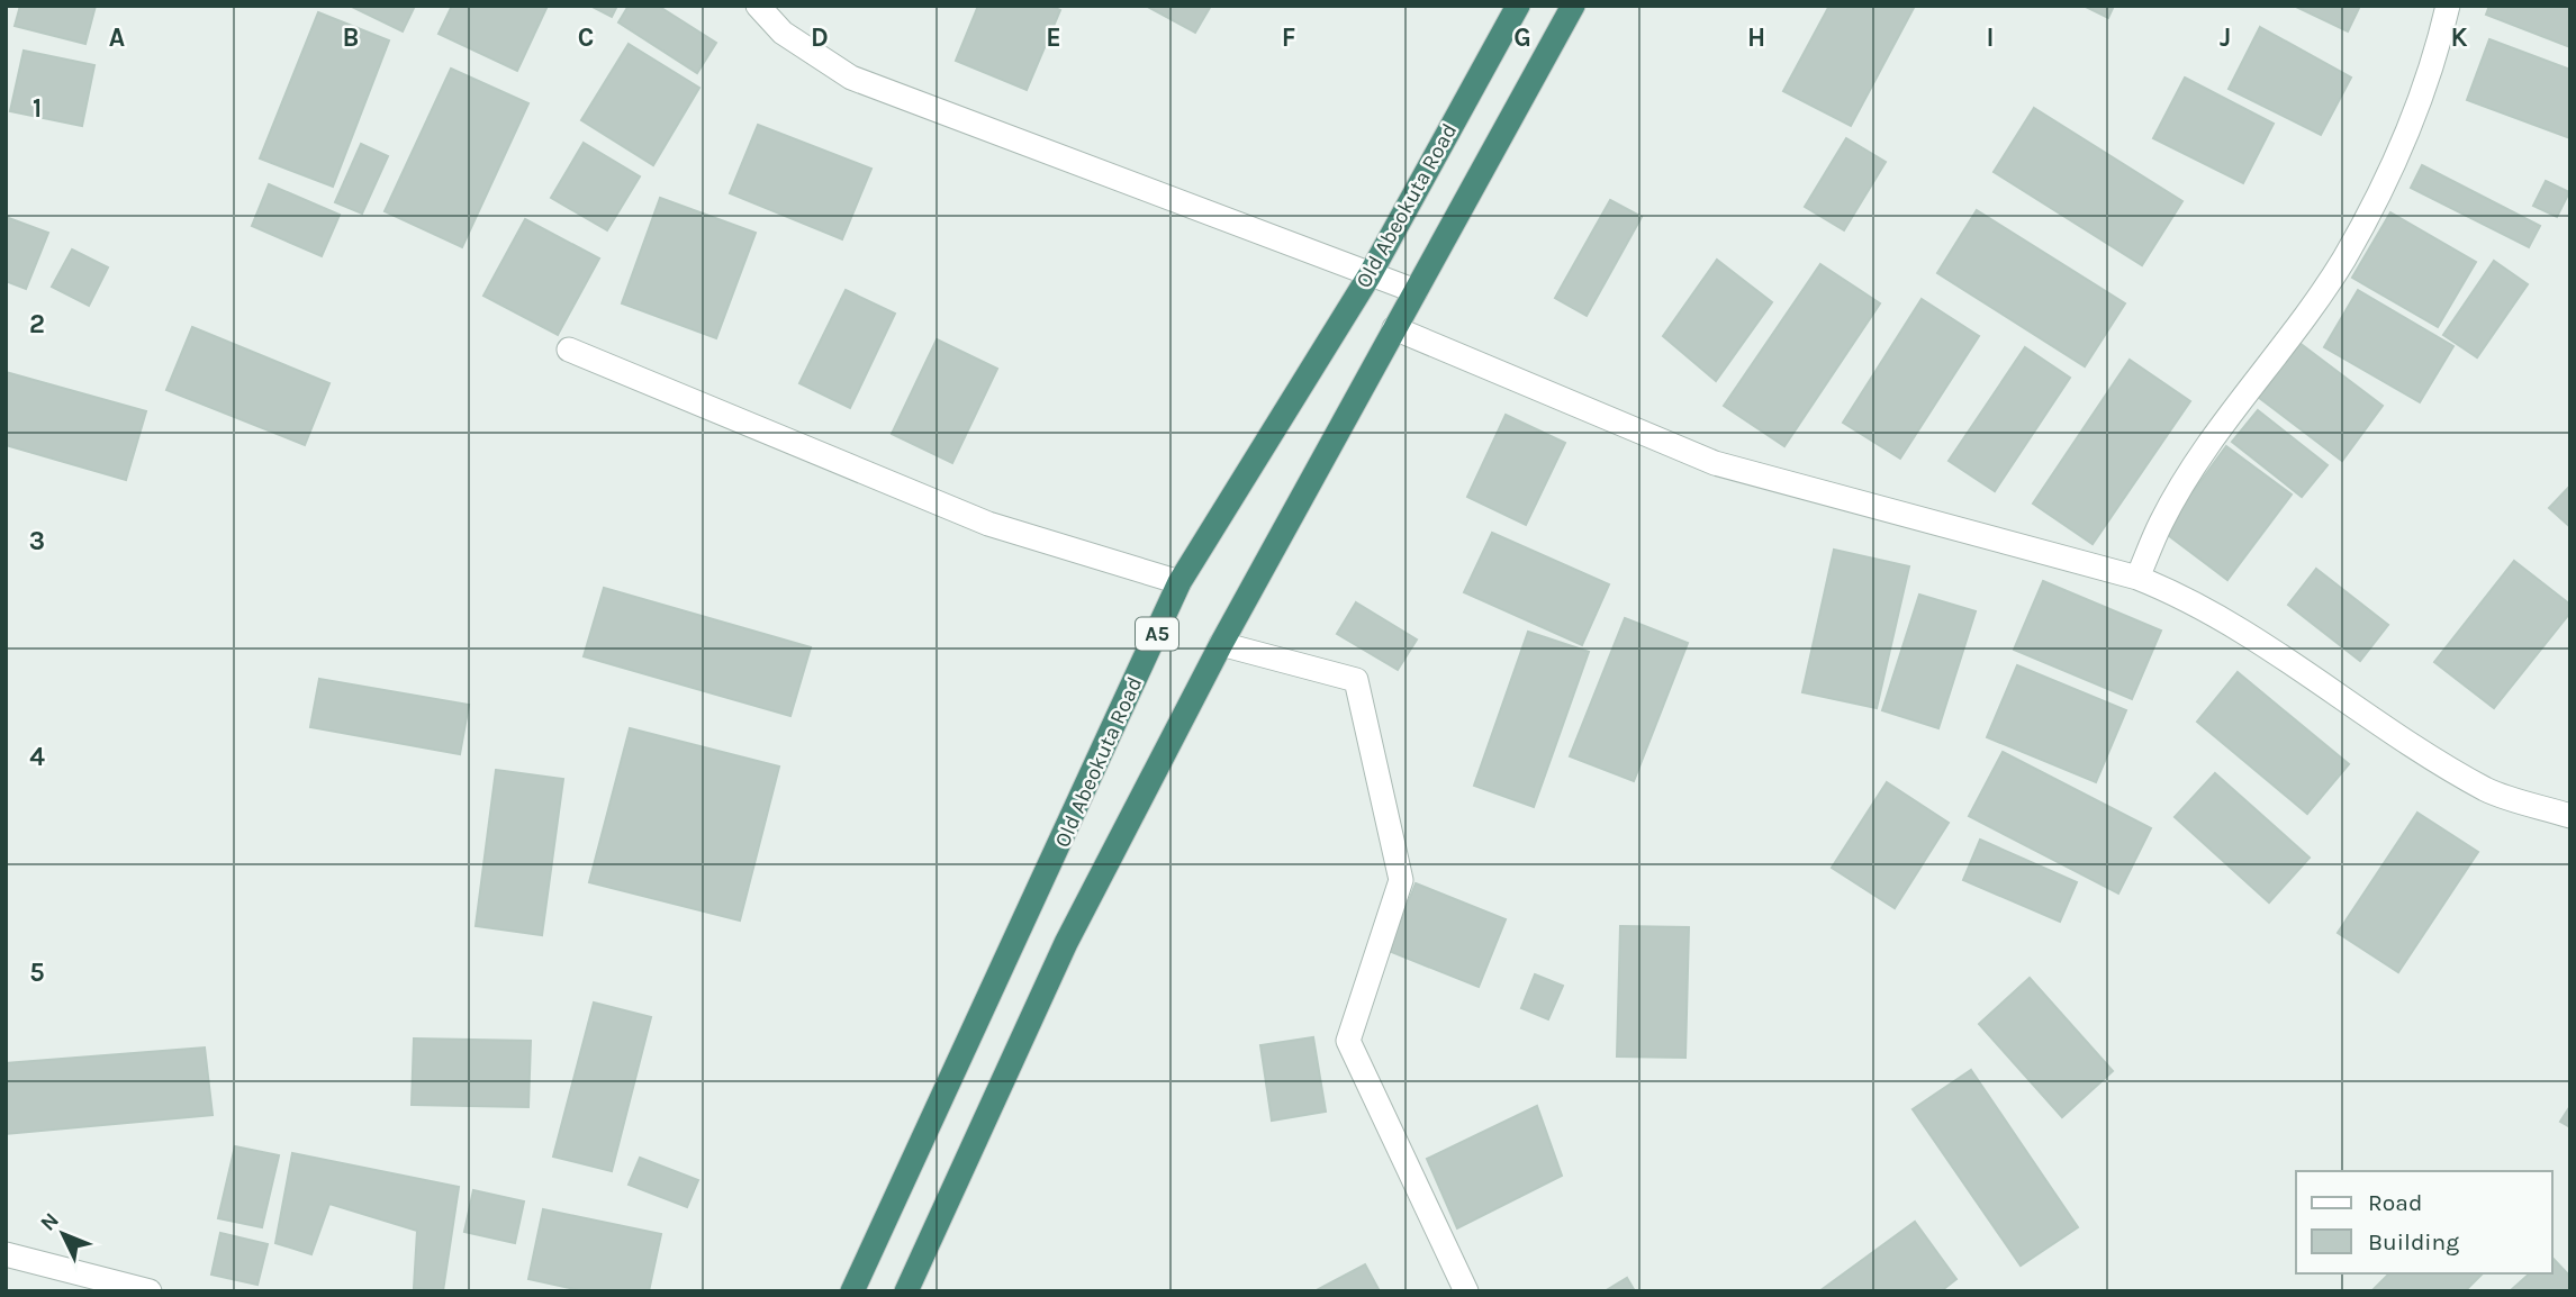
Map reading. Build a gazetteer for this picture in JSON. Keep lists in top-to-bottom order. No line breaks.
{"streets":{"highway":["Old Abeokuta Road","A5"]},"legend":["Road","Building"],"north":"top left","grid":{"columns":["A","B","C","D","E","F","G","H","I","J","K"],"rows":["1","2","3","4","5"]}}
